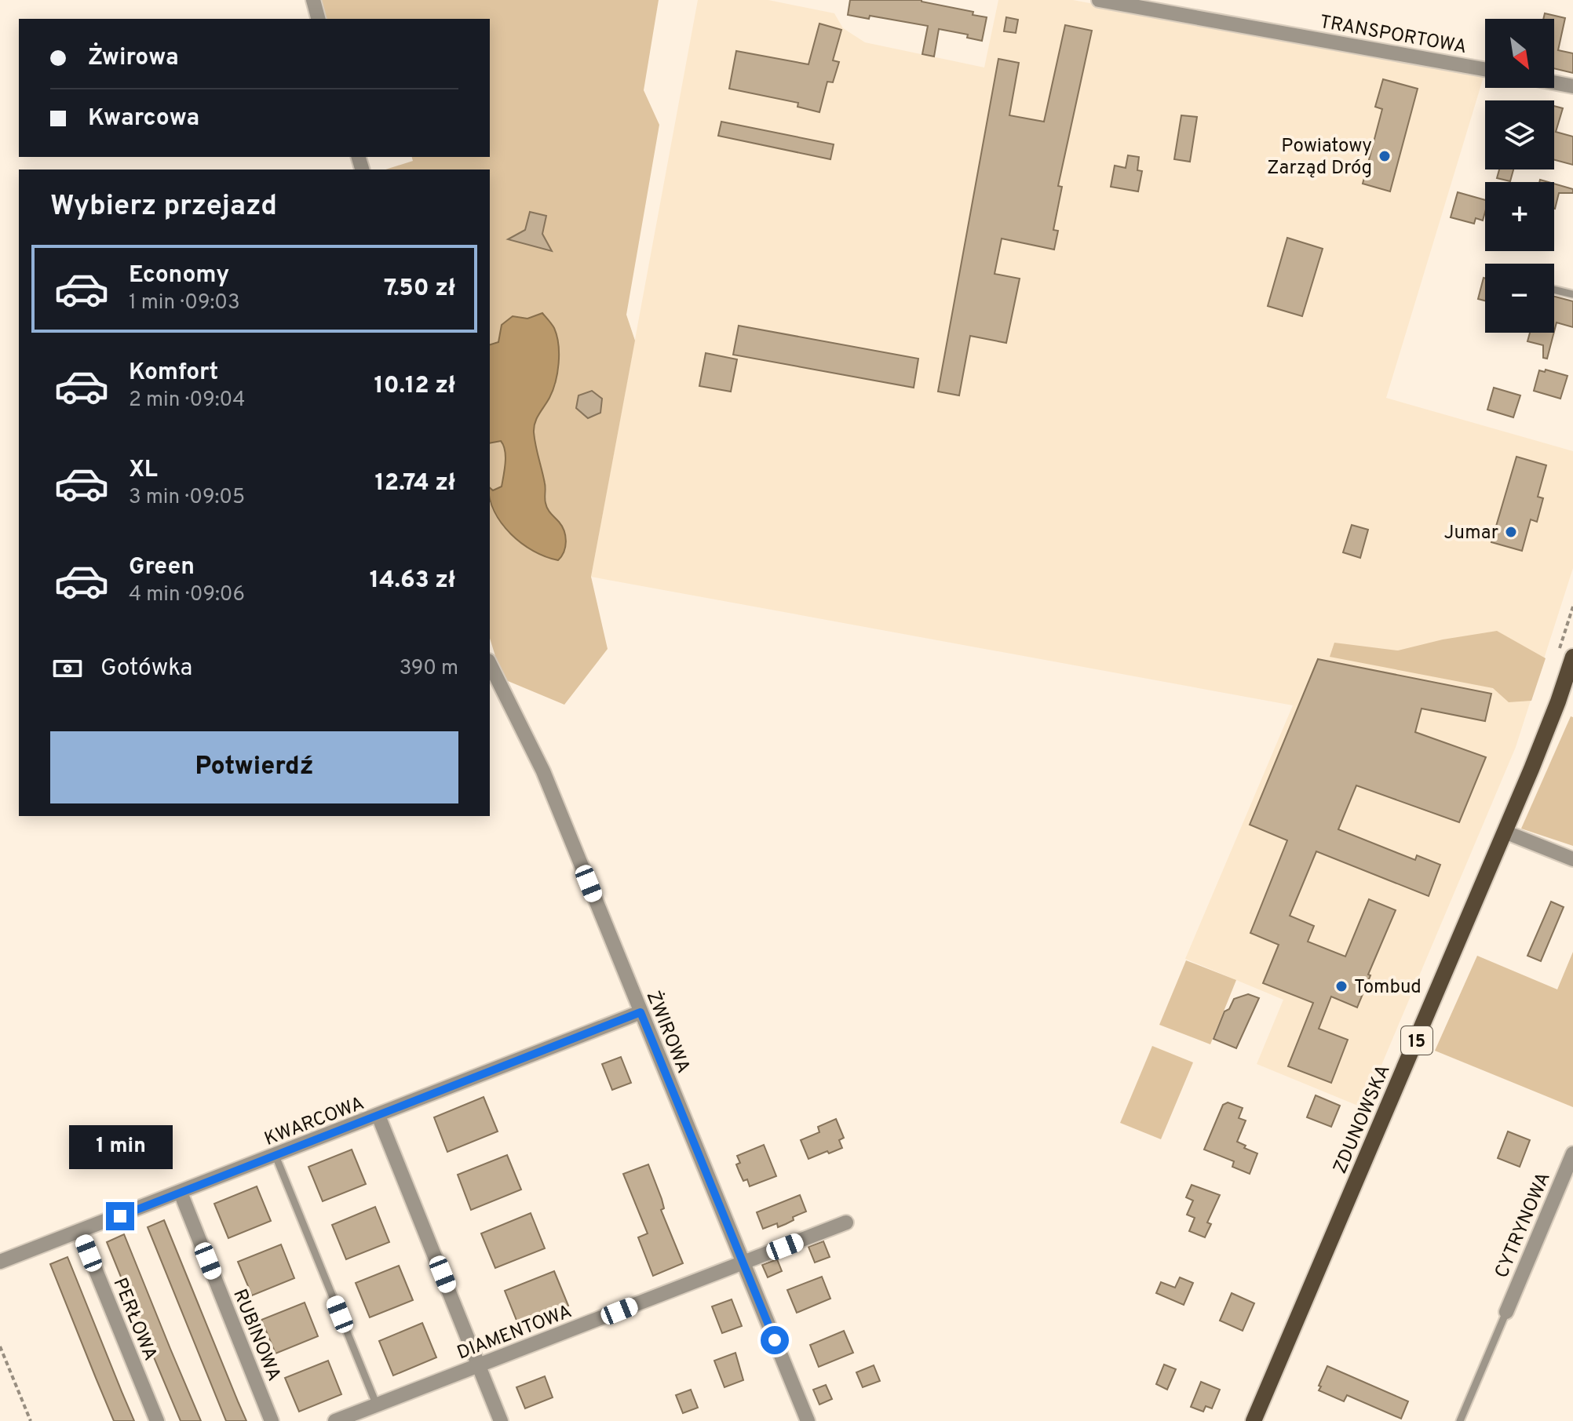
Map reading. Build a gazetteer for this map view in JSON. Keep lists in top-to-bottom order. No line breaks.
{"streets":{"main road":["15","ZDUNOWSKA"],"street":["TRANSPORTOWA","ŻWIROWA","KWARCOWA","CYTRYNOWA","PERŁOWA","DIAMENTOWA","RUBINOWA"]},"crossings":[["ŻWIROWA","KWARCOWA"],["ŻWIROWA","DIAMENTOWA"],["KWARCOWA","PERŁOWA"],["KWARCOWA","RUBINOWA"]],"places":["Powiatowy Zarząd Dróg","Jumar","Tombud"],"north":"bottom right","page":{"map_buttons":["+","−"],"banner":["Żwirowa","Kwarcowa"],"heading":"Wybierz przejazd","list":[{"name":"Economy","note":"1 min · 09:03","value":"7.50 zł"},{"name":"Komfort","note":"2 min · 09:04","value":"10.12 zł"},{"name":"XL","note":"3 min · 09:05","value":"12.74 zł"},{"name":"Green","note":"4 min · 09:06","value":"14.63 zł"}],"pay":["Gotówka","390 m"],"buttons":"Potwierdź","bubble":"1 min"}}
